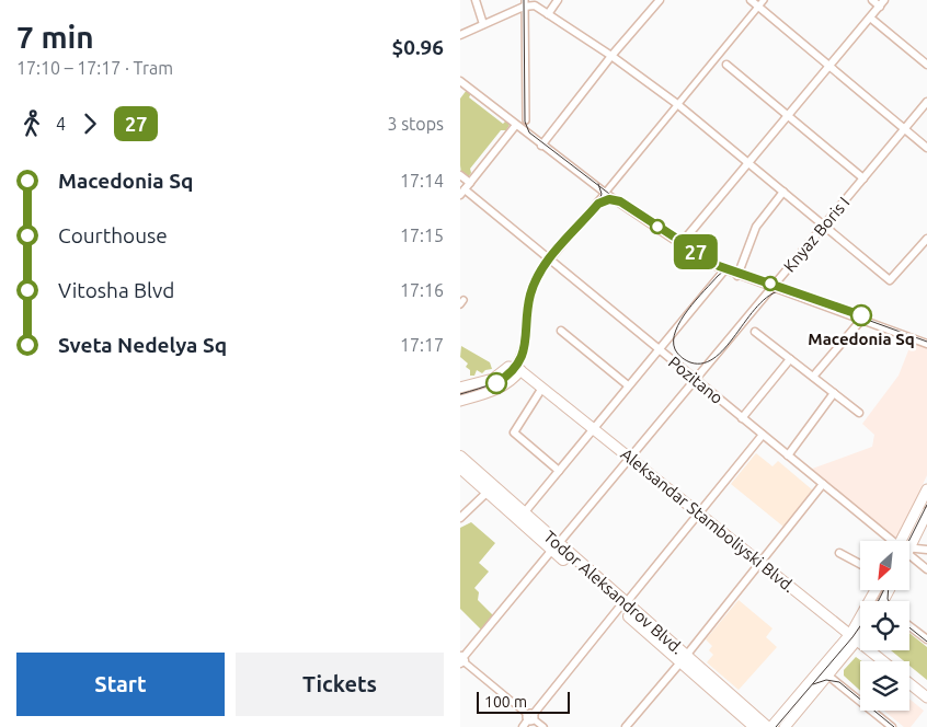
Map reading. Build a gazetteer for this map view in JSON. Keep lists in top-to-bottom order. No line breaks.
{"streets":{"main road":["Aleksandar Stamboliyski Blvd.","Todor Aleksandrov Blvd."],"street":["Knyaz Boris I","Pozitano"]},"crossings":[["Knyaz Boris I","Pozitano"],["Knyaz Boris I","Aleksandar Stamboliyski Blvd."],["Knyaz Boris I","Todor Aleksandrov Blvd."]],"places":["Macedonia Sq"],"lines":["tram line 27"],"scale_bar":"100 m","north":"bottom left","page":{"heading":["7 min","17:10 – 17:17 · Tram","$0.96"],"on_map":"27","legs":["4","27","3 stops"],"list":[{"name":"Macedonia Sq","value":"17:14"},{"name":"Courthouse","value":"17:15"},{"name":"Vitosha Blvd","value":"17:16"},{"name":"Sveta Nedelya Sq","value":"17:17"}],"buttons":["Start","Tickets"],"scale":"100 m"}}
